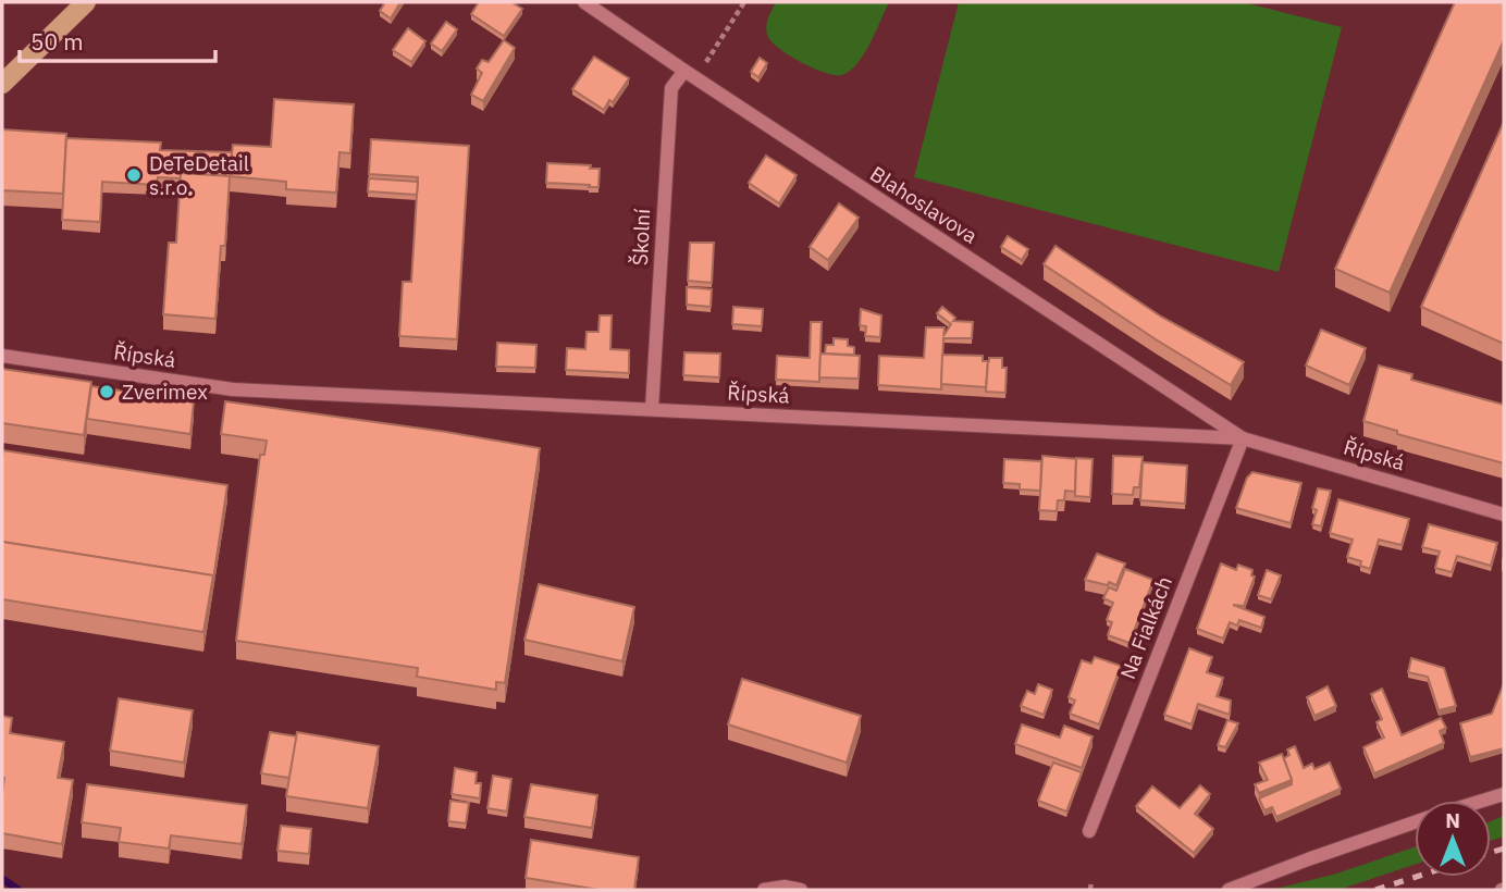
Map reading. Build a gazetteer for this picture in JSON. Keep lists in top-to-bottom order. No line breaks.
{"streets":{"street":["Blahoslavova","Školní","Řípská","Na Fialkách"]},"crossings":[["Blahoslavova","Školní"],["Blahoslavova","Řípská"],["Blahoslavova","Na Fialkách"],["Školní","Řípská"],["Řípská","Na Fialkách"]],"places":["DeTeDetail s.r.o.","Zverimex"],"scale_bar":"50 m","north":"top"}
